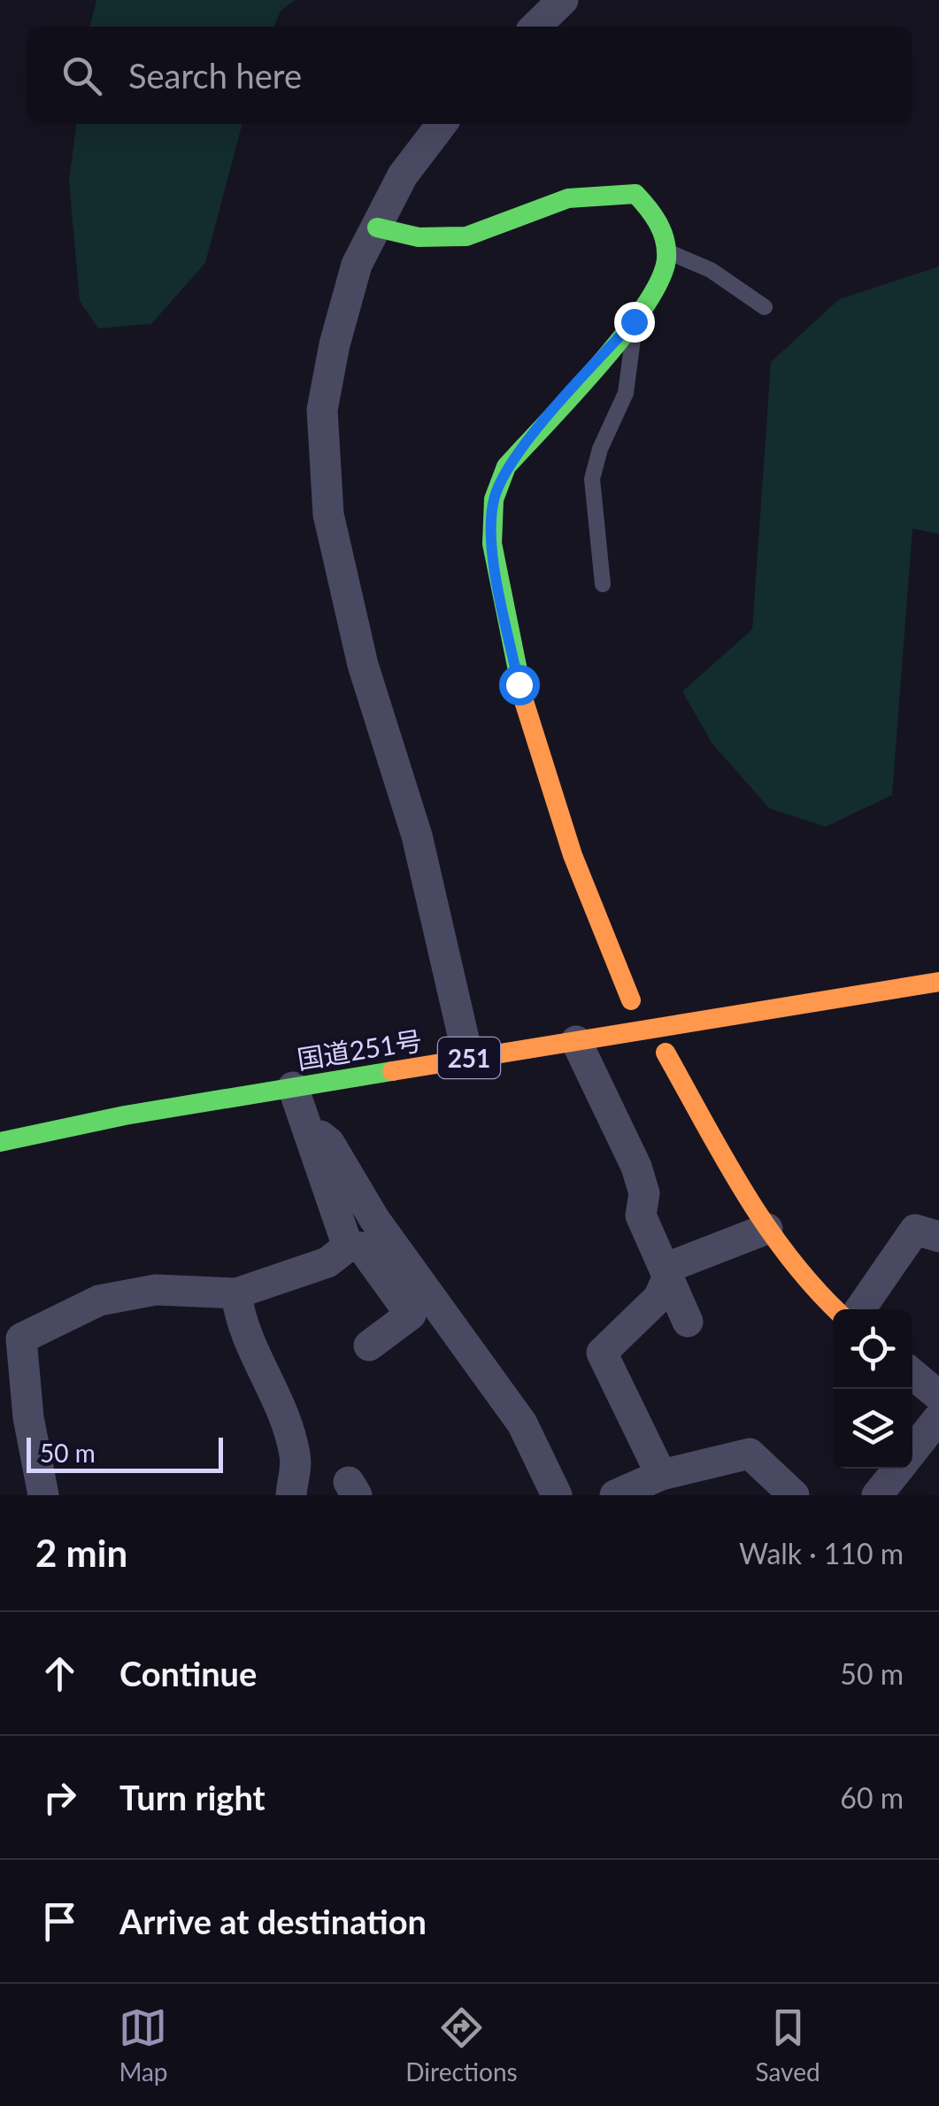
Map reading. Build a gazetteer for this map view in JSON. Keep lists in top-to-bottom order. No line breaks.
{"streets":{"main road":["国道251号","251"]},"scale_bar":"50 m","page":{"search":"Search here","scale":"50 m","heading":["2 min","Walk · 110 m"],"list":[["Continue","50 m"],["Turn right","60 m"],"Arrive at destination"],"nav":["Map","Directions","Saved"]}}
